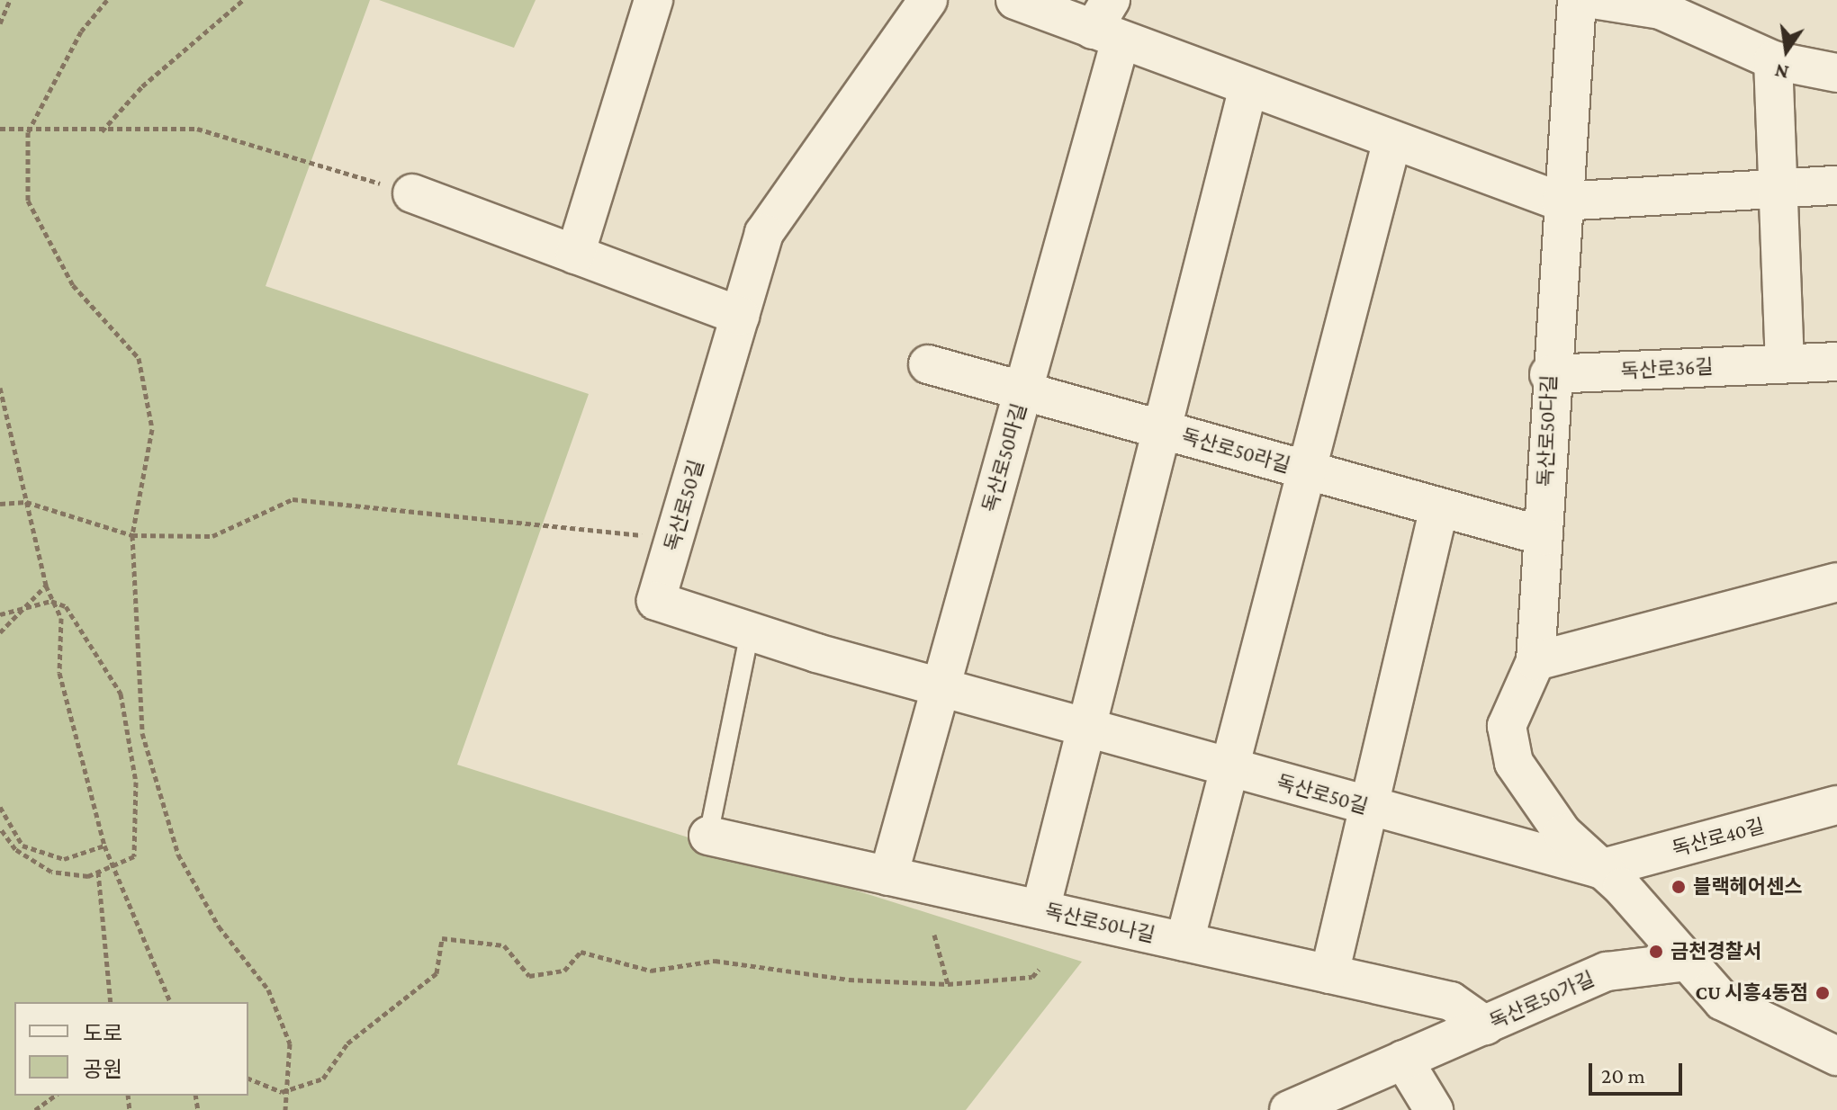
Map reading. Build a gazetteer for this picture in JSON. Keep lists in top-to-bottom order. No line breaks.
{"streets":{"street":["독산로36길","독산로50다길","독산로50라길","독산로50마길","독산로50길","독산로40길","독산로50나길","독산로50가길"]},"crossings":[["독산로36길","독산로50다길"],["독산로50다길","독산로50라길"],["독산로50다길","독산로50길"],["독산로50다길","독산로40길"],["독산로50라길","독산로50마길"],["독산로50마길","독산로50길"],["독산로50마길","독산로50나길"],["독산로50길","독산로40길"],["독산로50나길","독산로50가길"]],"places":["블랙헤어센스","금천경찰서","CU 시흥4동점"],"legend":["도로","공원"],"scale_bar":"20 m","north":"bottom"}
